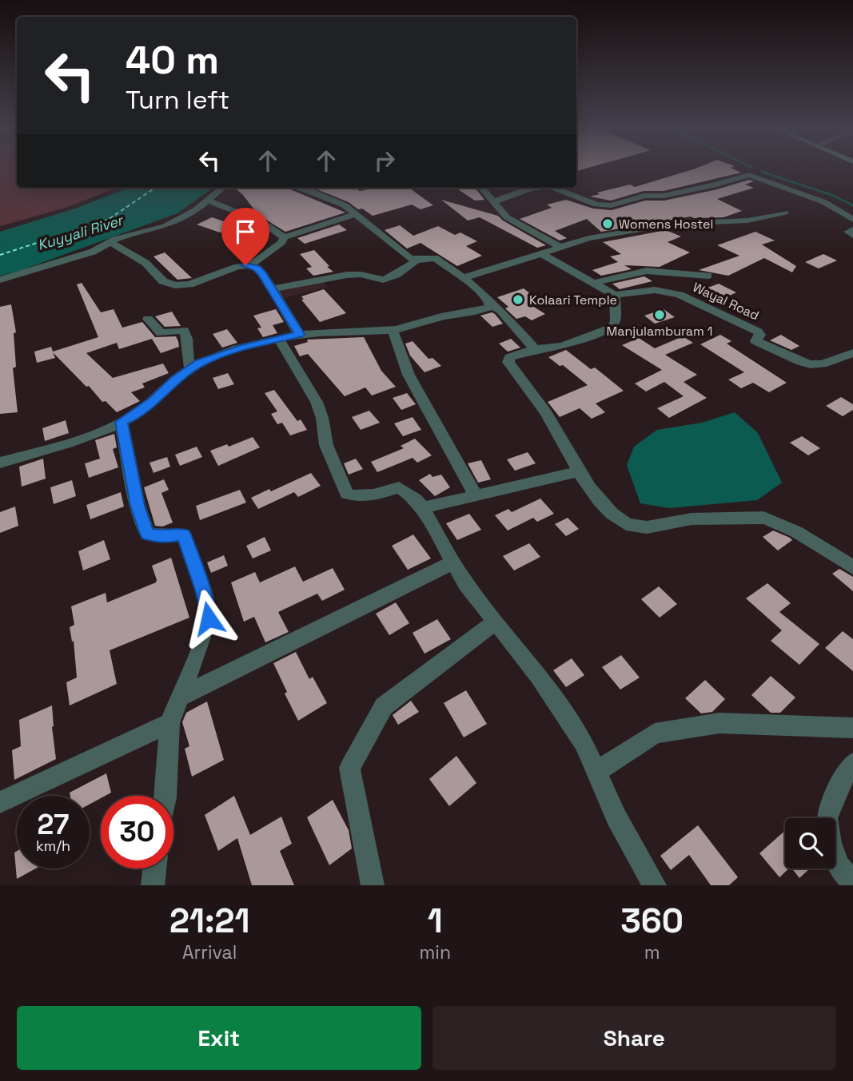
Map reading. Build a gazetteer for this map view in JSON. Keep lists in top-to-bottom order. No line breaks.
{"streets":{"street":["Wayal Road"]},"water":["Kuyyali River"],"places":["Womens Hostel","Kolaari Temple","Manjulamburam 1"],"page":{"turn":["40 m","Turn left"],"speed":"27 km/h","limit":"30","eta":["21:21","Arrival","1","min","360","m"],"buttons":["Exit","Share"]}}
